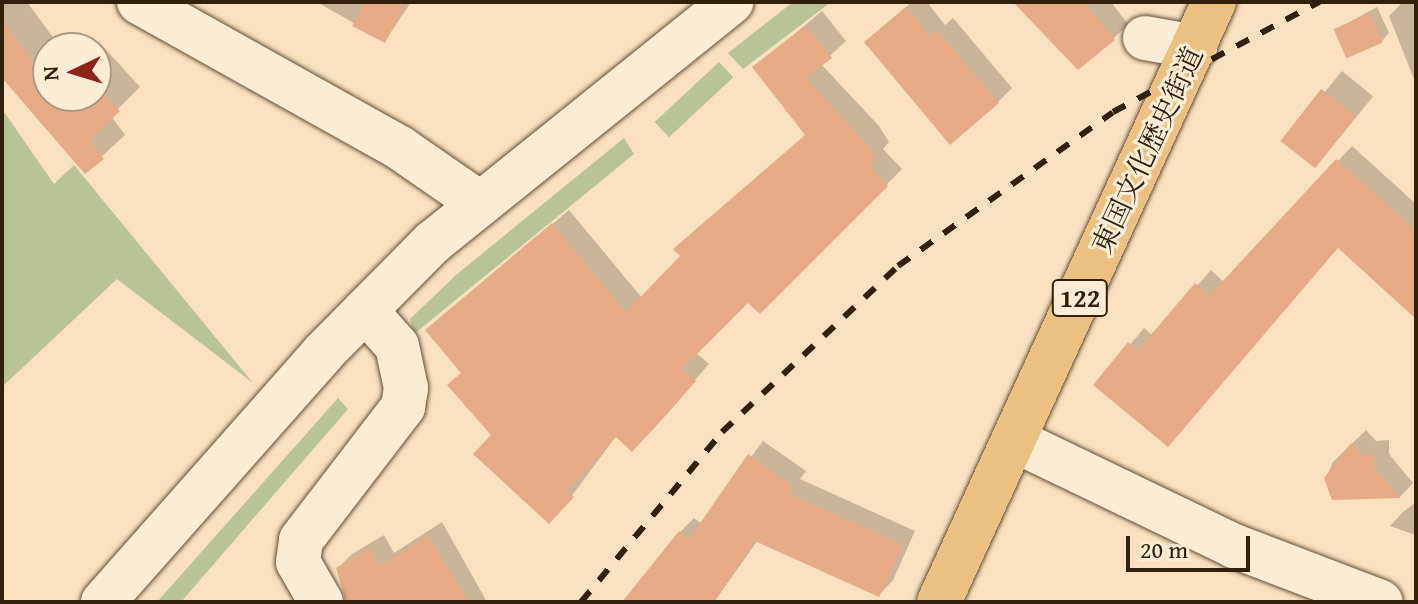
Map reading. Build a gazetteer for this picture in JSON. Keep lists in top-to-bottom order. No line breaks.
{"streets":{"highway":["東国文化歴史街道","122"]},"scale_bar":"20 m","north":"left"}
